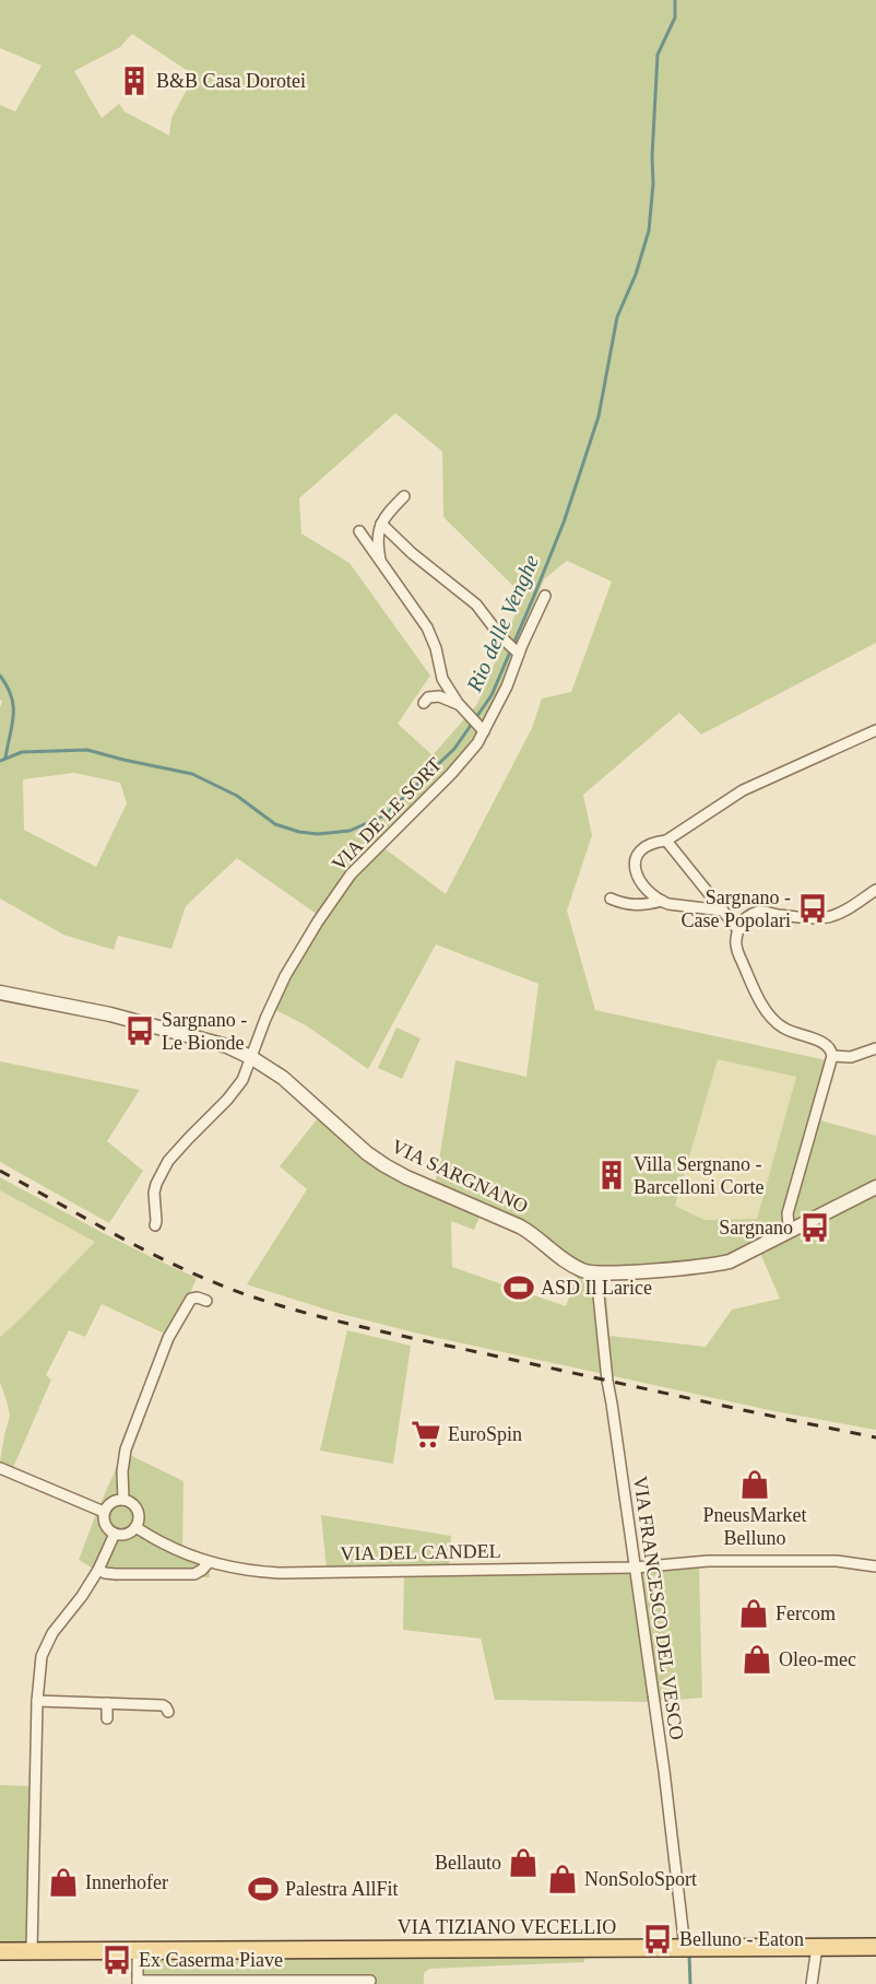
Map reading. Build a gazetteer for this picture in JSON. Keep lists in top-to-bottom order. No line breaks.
{"streets":{"main road":["VIA TIZIANO VECELLIO"],"street":["VIA DE LE SORT","VIA SARGNANO","VIA DEL CANDEL","VIA FRANCESCO DEL VESCO"]},"crossings":[["VIA DE LE SORT","VIA SARGNANO"],["VIA SARGNANO","VIA FRANCESCO DEL VESCO"],["VIA DEL CANDEL","VIA FRANCESCO DEL VESCO"],["VIA FRANCESCO DEL VESCO","VIA TIZIANO VECELLIO"]],"water":["Rio delle Venghe"],"places":{"building":["B&B Casa Dorotei","Villa Sergnano - Barcelloni Corte"],"bus stop":["Sargnano - Case Popolari","Sargnano - Le Bionde","Sargnano","Belluno - Eaton","Ex Caserma Piave"],"sports":["ASD Il Larice","Palestra AllFit"],"supermarket":["EuroSpin"],"shop":["PneusMarket Belluno","Fercom","Oleo-mec","Bellauto","NonSoloSport","Innerhofer"]}}
